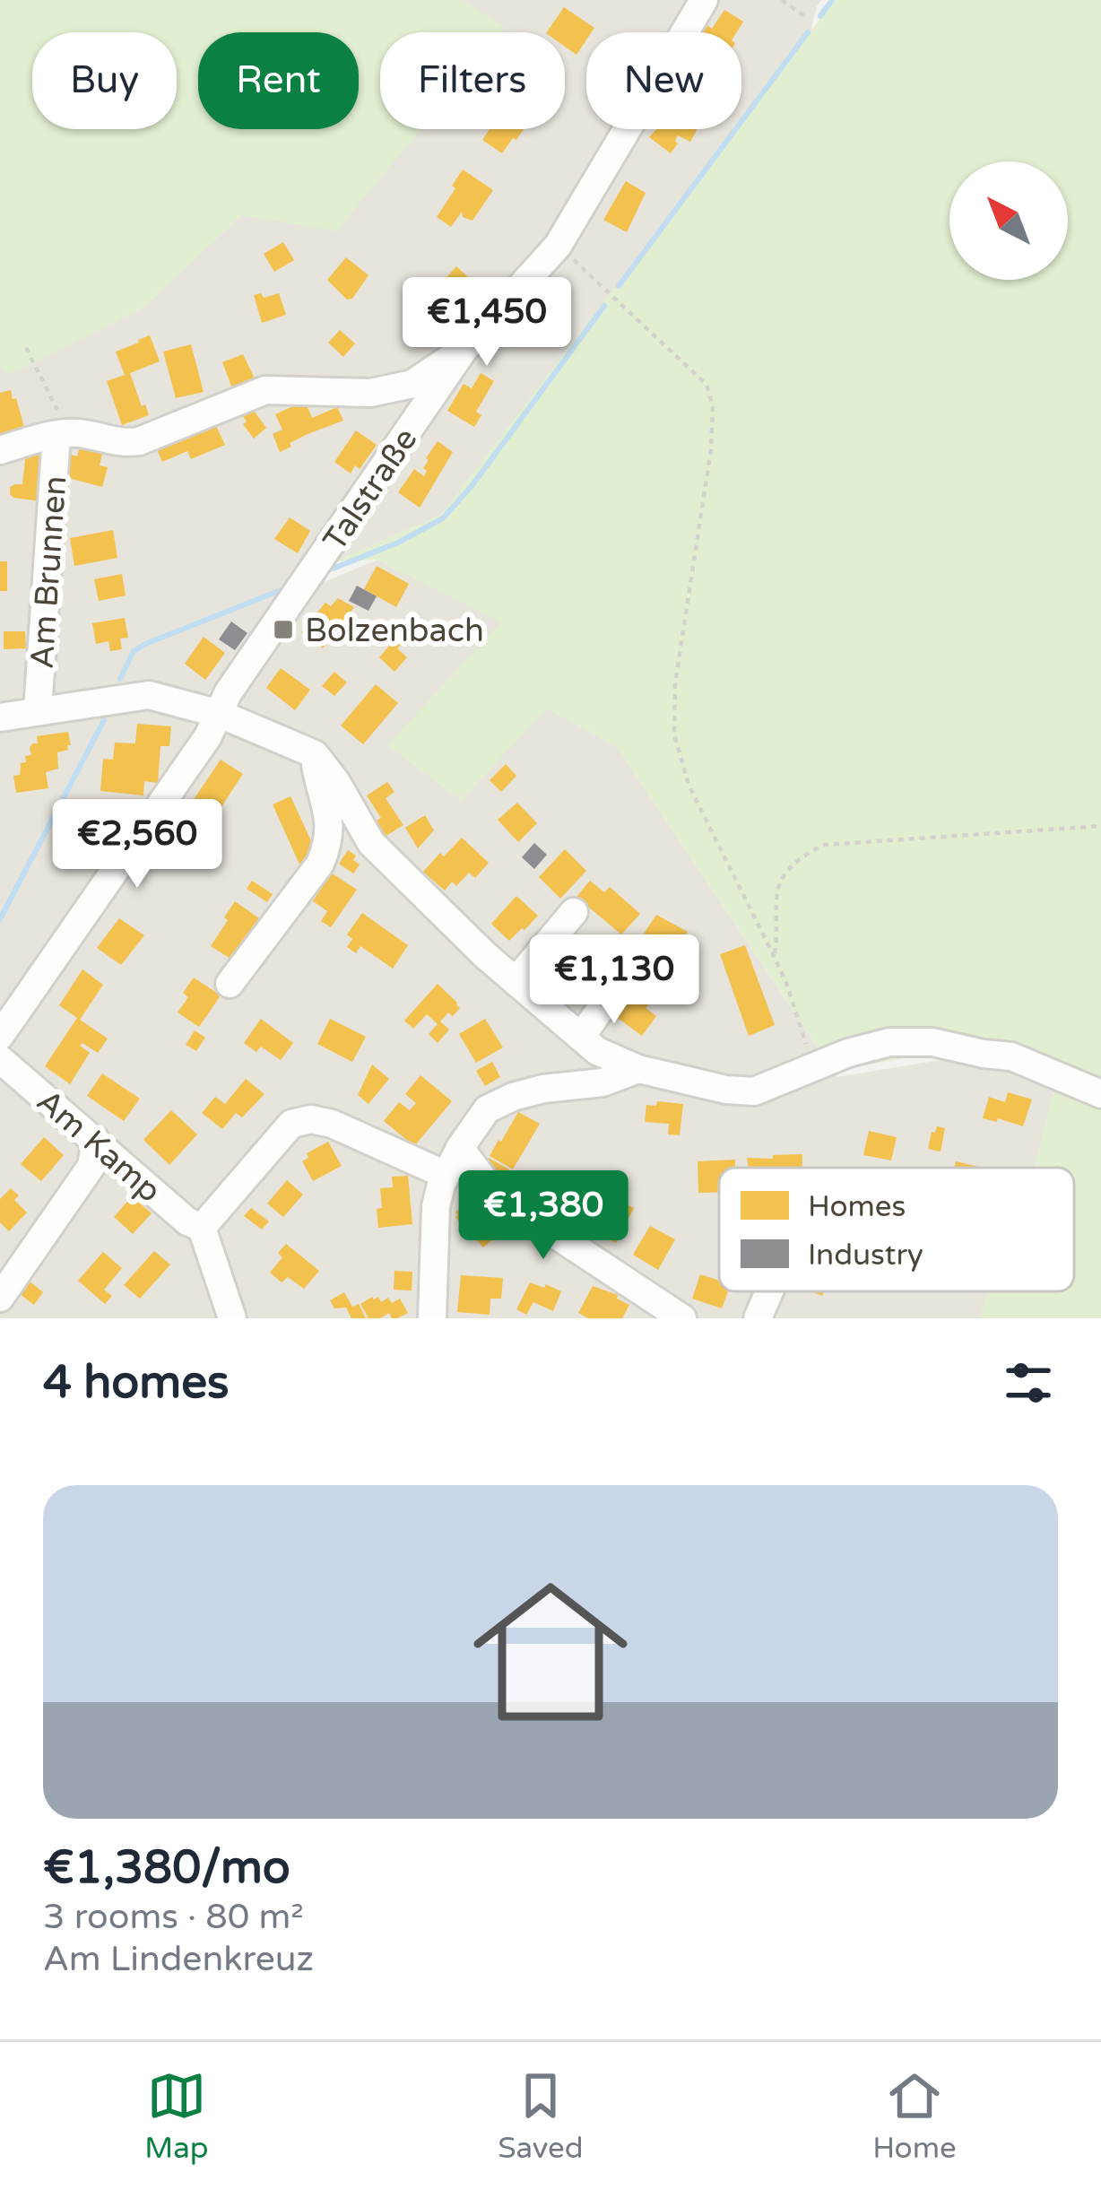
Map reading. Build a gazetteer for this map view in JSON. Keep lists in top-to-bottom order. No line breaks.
{"streets":{"street":["Talstraße","Am Brunnen","Am Kamp"]},"places":{"transit":["Bolzenbach"]},"legend":["Homes","Industry"],"north":"top left","page":{"chip":["Buy","Rent","Filters","New"],"price":["€1,450","€2,560","€1,130","€1,380"],"heading":"4 homes","list":[{"name":"€1,380/mo","note":"3 rooms · 80 m² · Am Lindenkreuz"}],"tabs":["Map","Saved","Home"]}}
